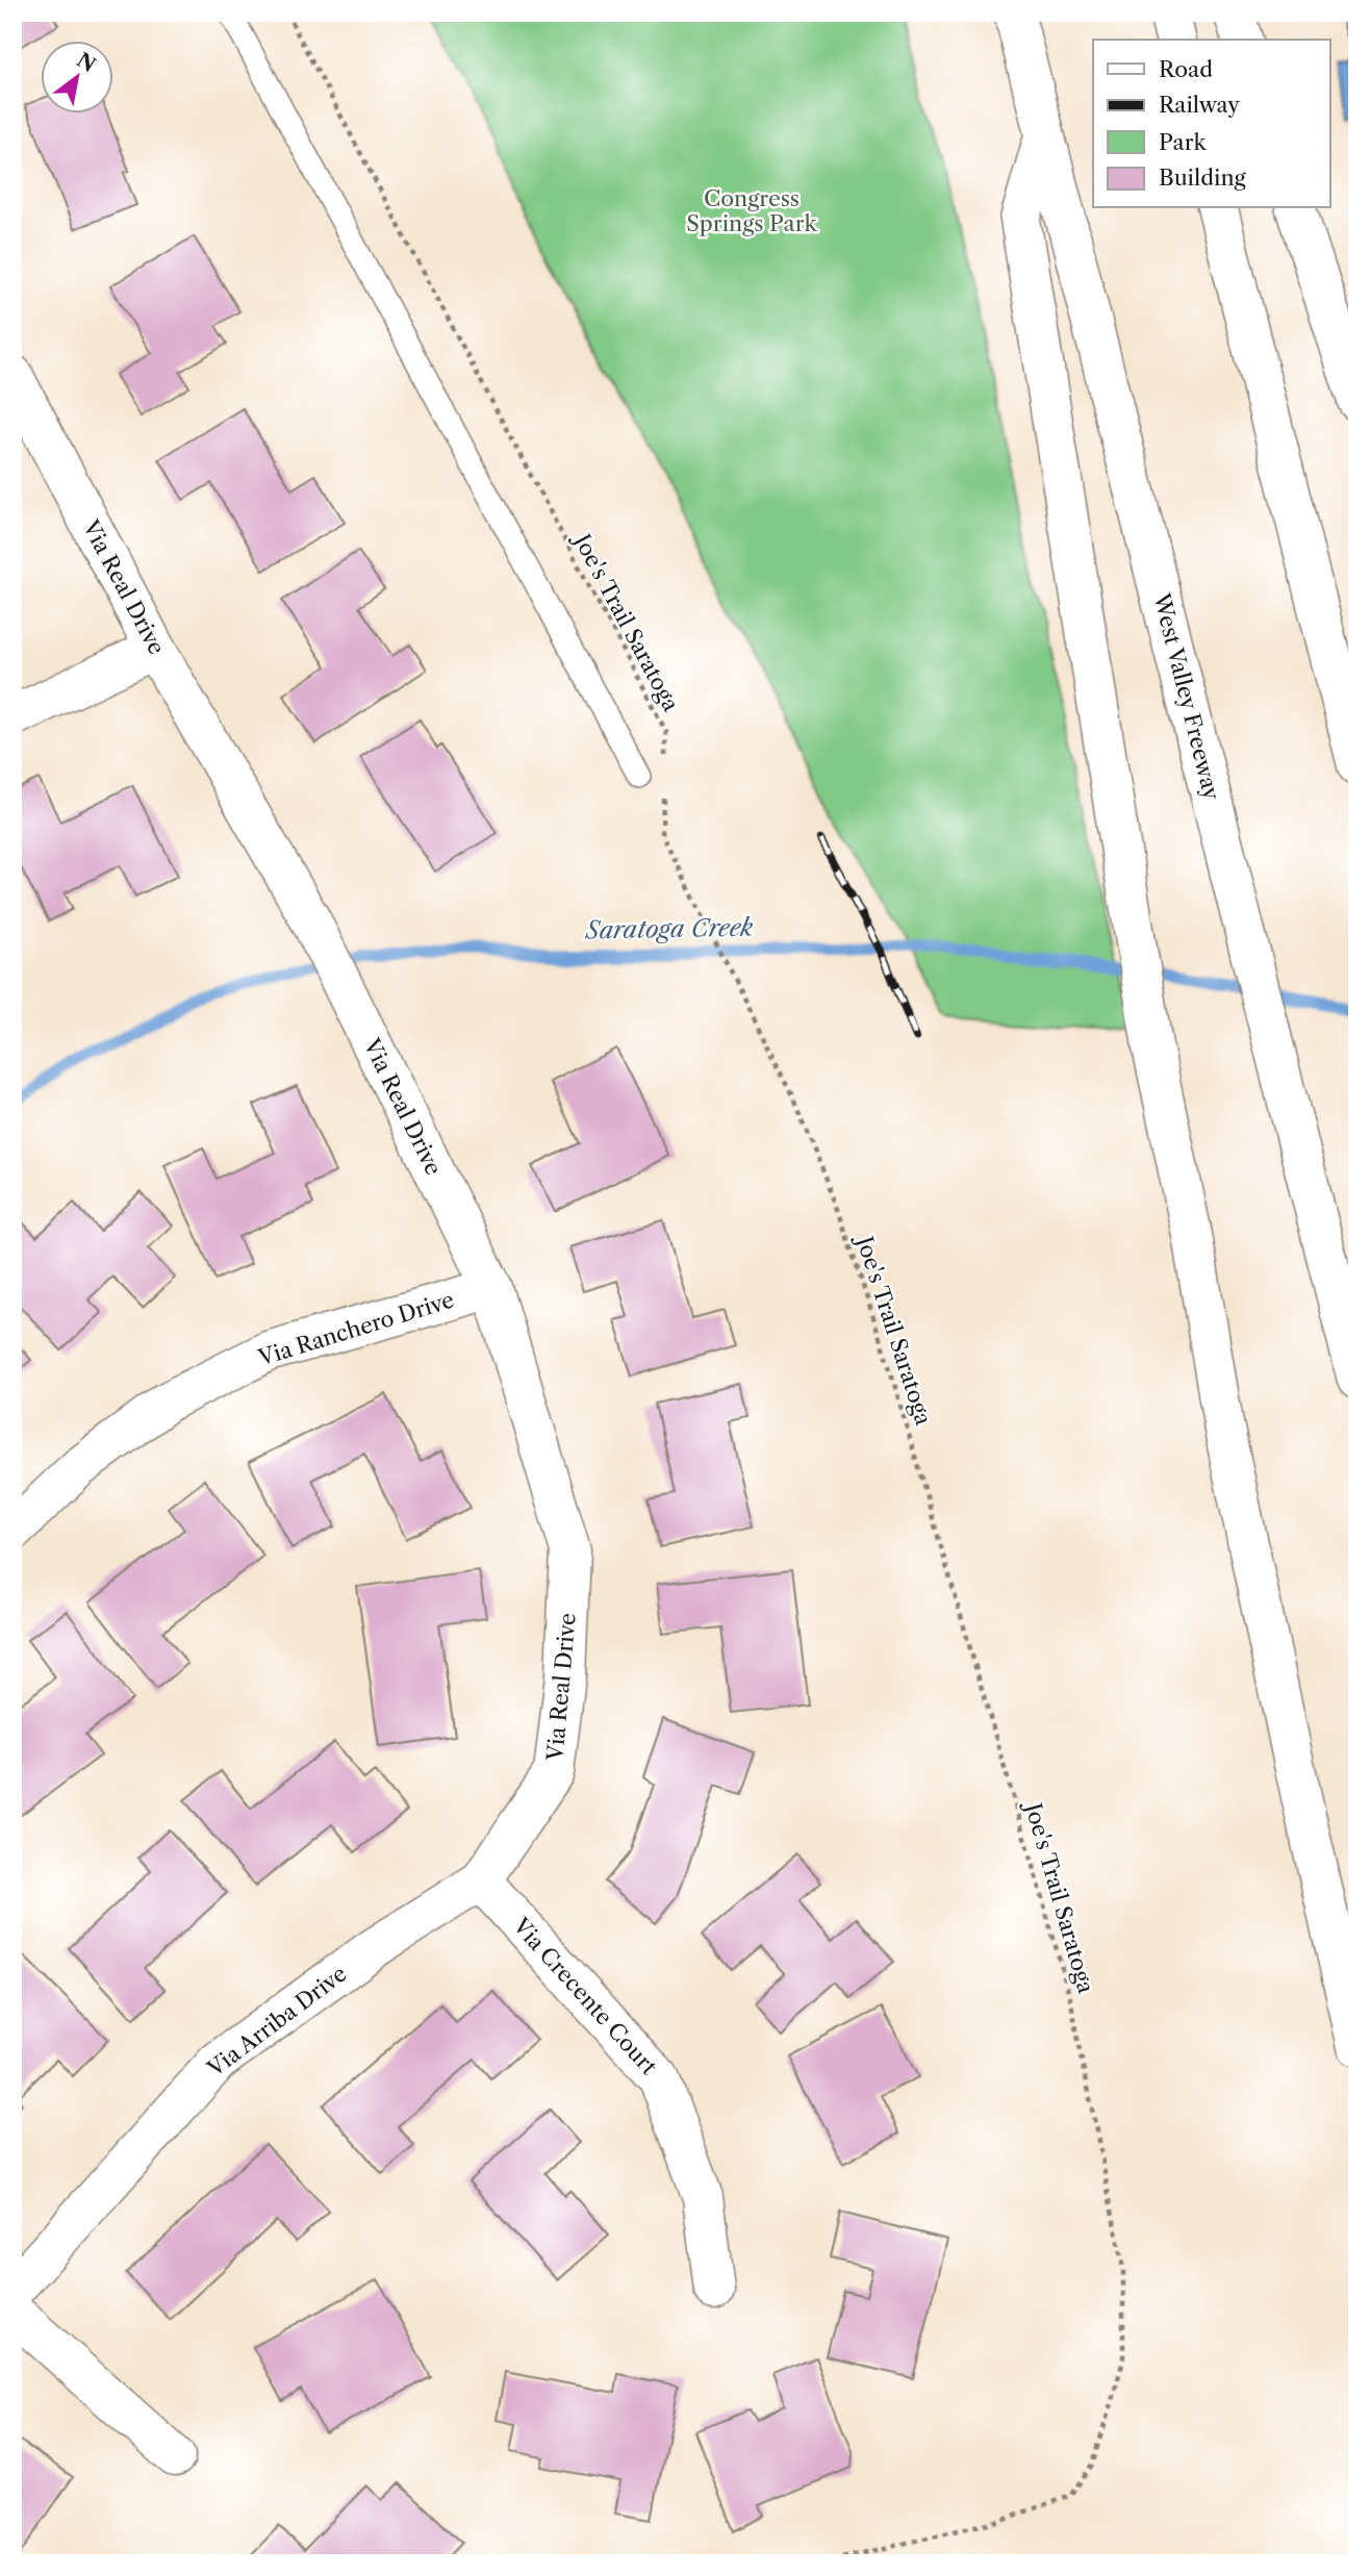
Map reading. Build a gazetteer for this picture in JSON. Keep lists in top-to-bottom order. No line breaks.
{"streets":{"main road":["Via Real Drive","West Valley Freeway","Via Ranchero Drive","Via Crecente Court","Via Arriba Drive"],"path":["Joe's Trail Saratoga"]},"crossings":[["Via Real Drive","Via Ranchero Drive"],["Via Real Drive","Via Crecente Court"],["Via Real Drive","Via Arriba Drive"],["Via Crecente Court","Via Arriba Drive"]],"water":["Saratoga Creek"],"parks":["Congress Springs Park"],"legend":["Road","Railway","Park","Building"],"north":"top right"}
